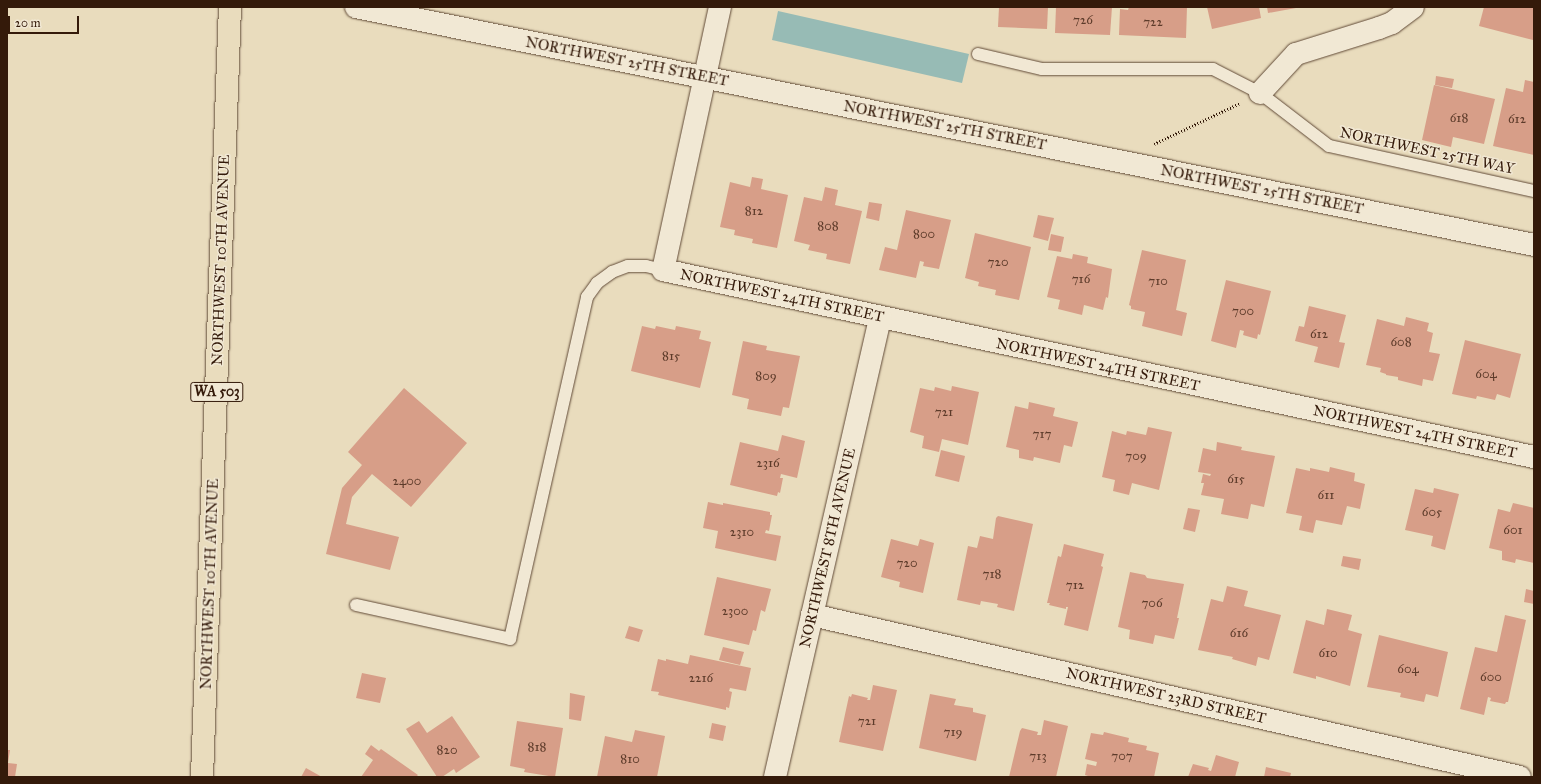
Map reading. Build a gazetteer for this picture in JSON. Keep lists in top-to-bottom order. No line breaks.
{"streets":{"main road":["NORTHWEST 10TH AVENUE","WA 503"],"street":["NORTHWEST 25TH STREET","NORTHWEST 24TH STREET","NORTHWEST 8TH AVENUE","NORTHWEST 23RD STREET"],"lane":["NORTHWEST 25TH WAY"]},"crossings":[["NORTHWEST 24TH STREET","NORTHWEST 8TH AVENUE"],["NORTHWEST 8TH AVENUE","NORTHWEST 23RD STREET"]],"house_numbers":["726","722","618","612","812","808","800","720","716","710","700","612","608","815","604","809","721","717","709","2316","615","2400","611","605","601","2310","720","718","712","706","2300","616","610","604","600","2216","721","719","818","820","713","707","810"],"scale_bar":"20 m"}
